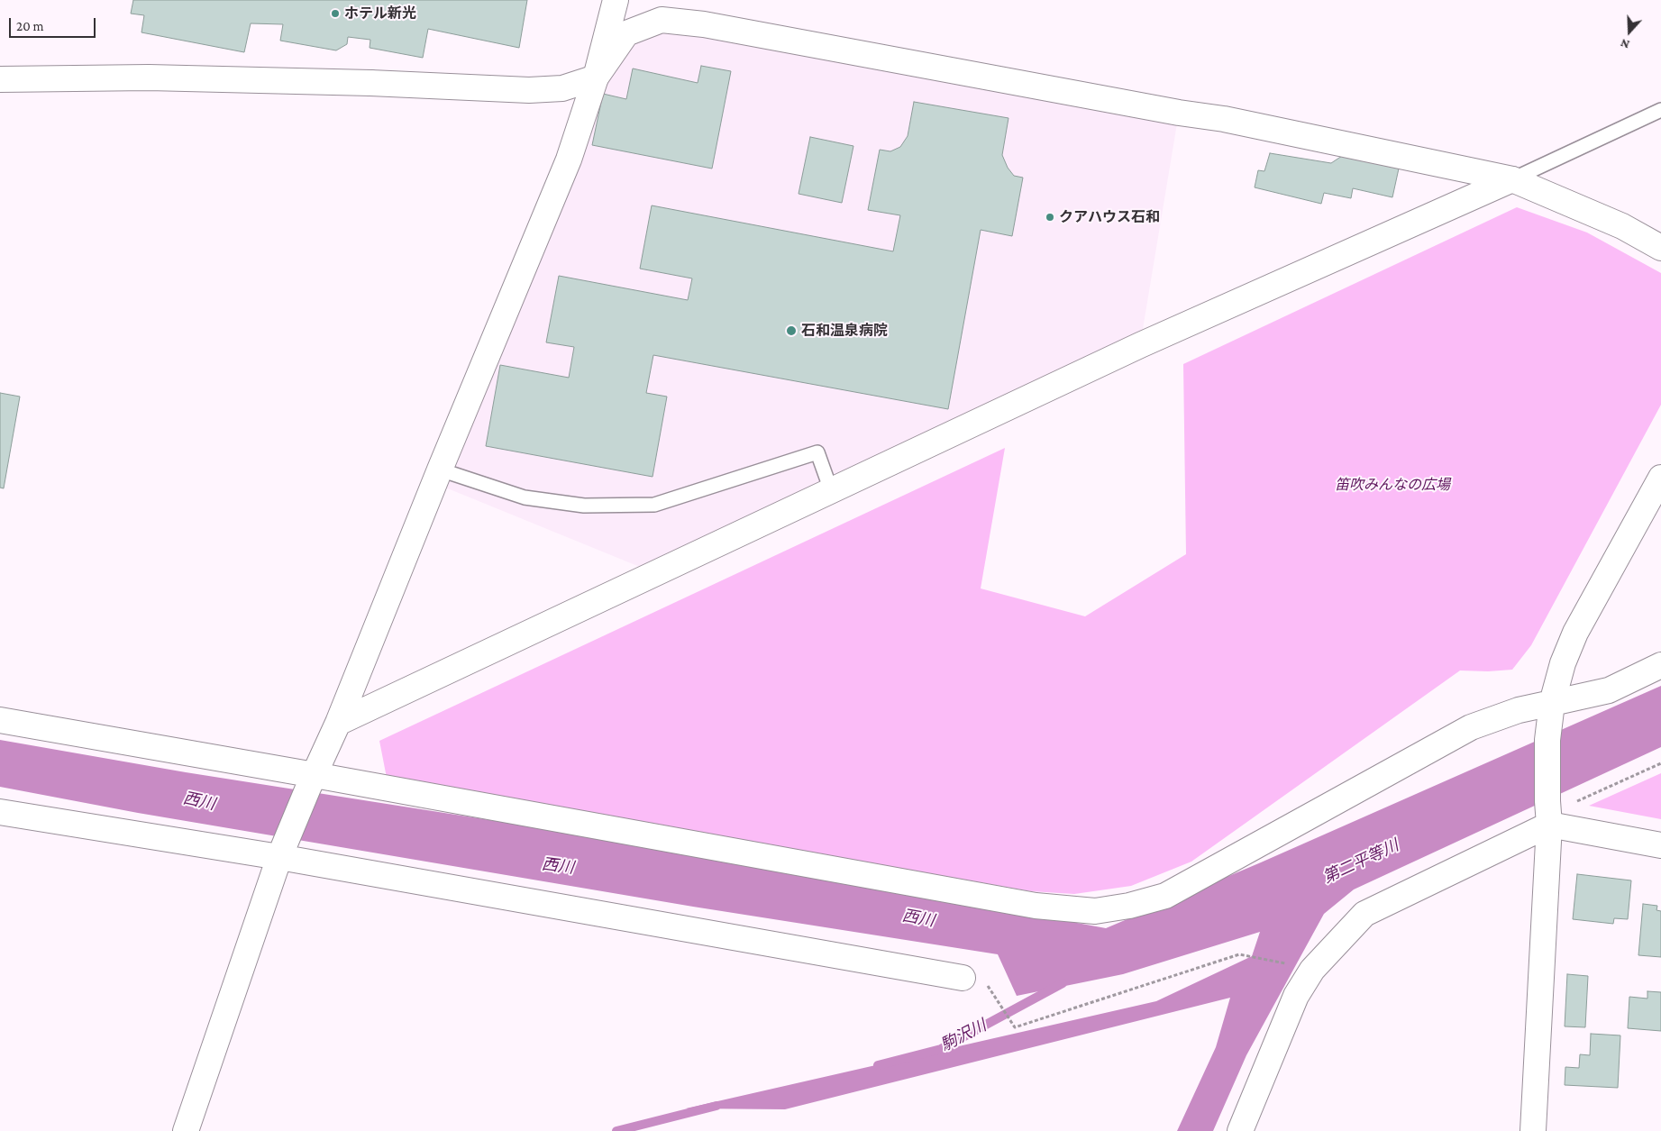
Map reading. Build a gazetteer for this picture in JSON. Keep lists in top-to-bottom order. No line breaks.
{"water":["西川","第二平等川","駒沢川"],"parks":["笛吹みんなの広場"],"places":["ホテル新光","クアハウス石和","石和温泉病院"],"scale_bar":"20 m","north":"bottom"}
